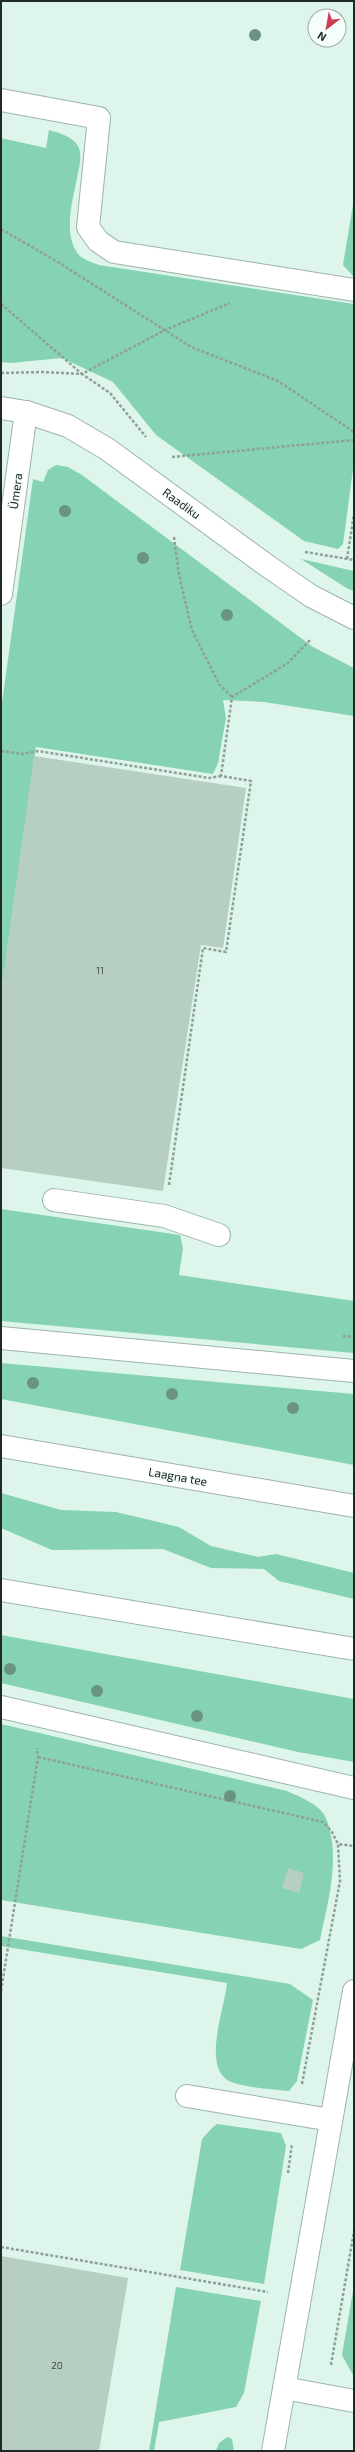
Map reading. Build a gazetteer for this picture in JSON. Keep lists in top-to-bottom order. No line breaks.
{"streets":{"street":["Ümera","Raadiku","Laagna tee"]},"crossings":[["Ümera","Raadiku"]],"house_numbers":["11","20"],"north":"bottom left"}
